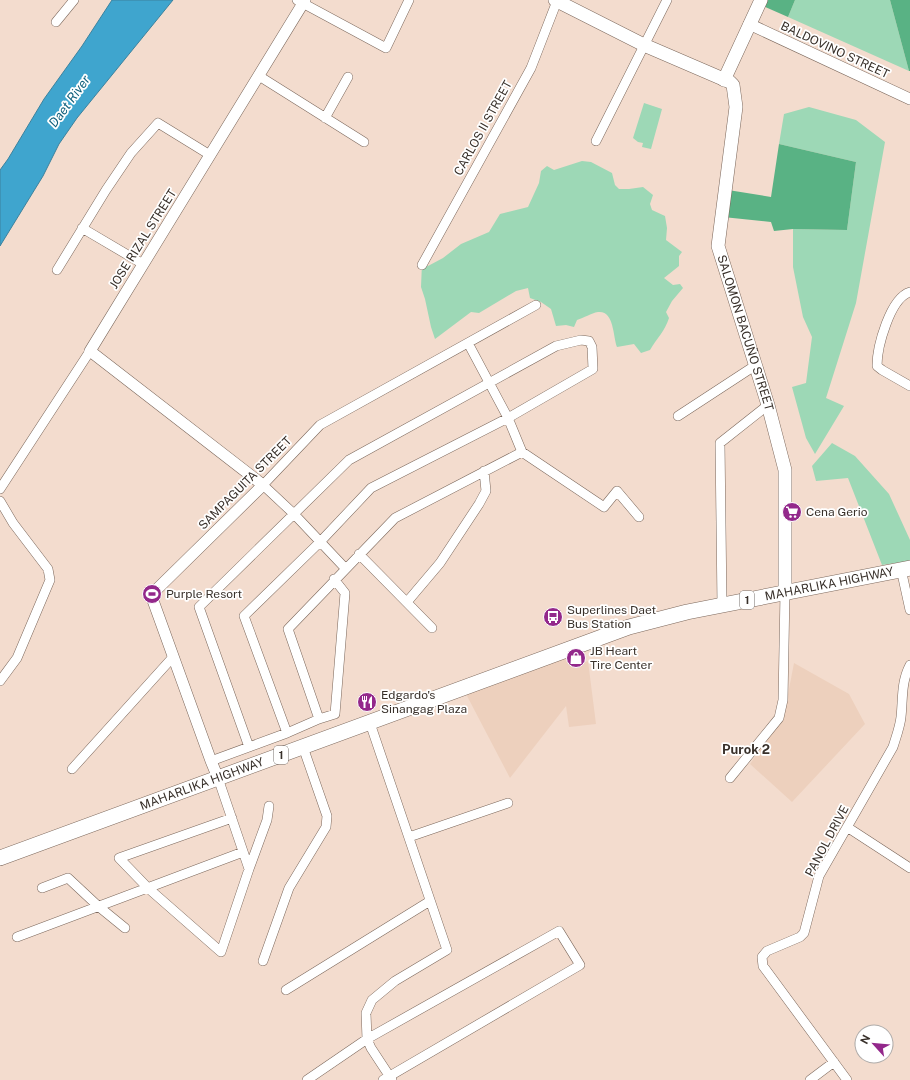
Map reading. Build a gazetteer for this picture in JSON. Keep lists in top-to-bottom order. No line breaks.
{"streets":{"highway":["MAHARLIKA HIGHWAY","1"],"main road":["SALOMON BACUÑO STREET"],"street":["BALDOVINO STREET","CARLOS II STREET","JOSE RIZAL STREET","SAMPAGUITA STREET","PANOL DRIVE"]},"crossings":[["SALOMON BACUÑO STREET","MAHARLIKA HIGHWAY"],["SAMPAGUITA STREET","MAHARLIKA HIGHWAY"]],"districts":["Purok 2"],"water":["Daet River"],"places":{"supermarket":["Cena Gerio"],"sports":["Purple Resort"],"bus stop":["Superlines Daet Bus Station"],"shop":["JB Heart Tire Center"],"restaurant":["Edgardo's Sinangag Plaza"]},"north":"top left"}
